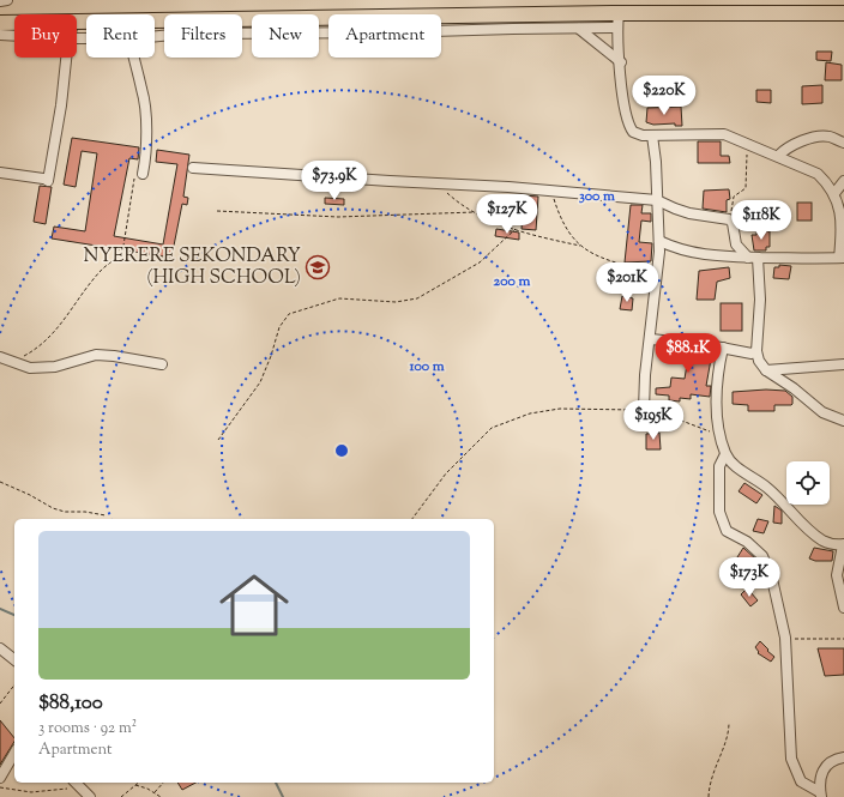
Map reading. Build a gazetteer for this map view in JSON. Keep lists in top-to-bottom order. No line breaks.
{"places":{"school or university":["NYERERE SEKONDARY (HIGH SCHOOL)"]},"page":{"chip":["Buy","Rent","Filters","New","Apartment"],"price":["$220K","$73.9K","$127K","$118K","$201K","$88.1K","$195K","$173K"],"list":[{"name":"$88,100","note":"3 rooms · 92 m² · Apartment"}]},"rings":["300 m","200 m","100 m"]}
